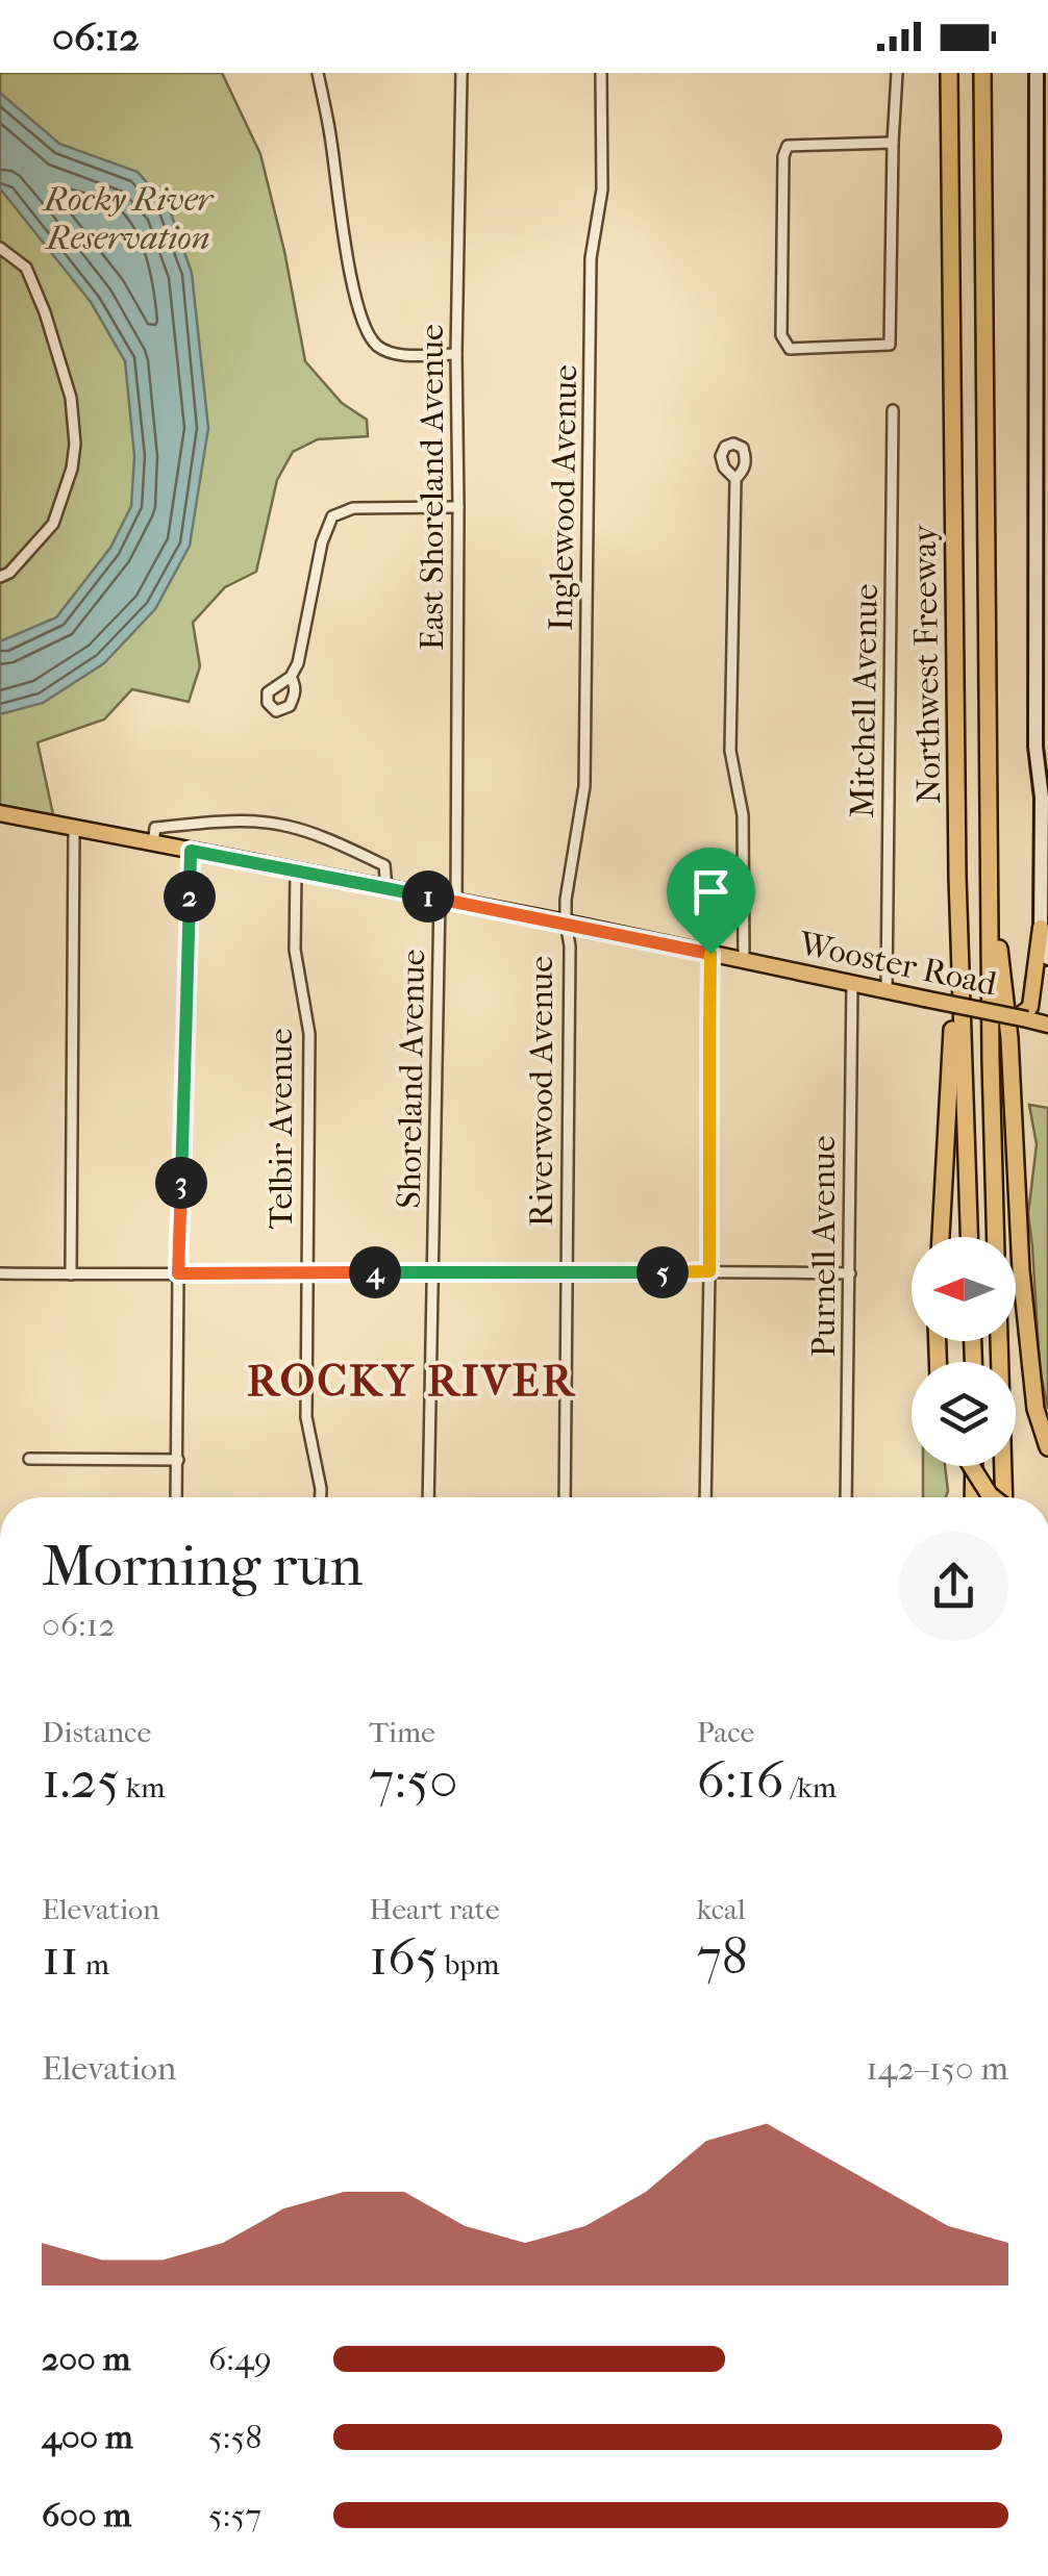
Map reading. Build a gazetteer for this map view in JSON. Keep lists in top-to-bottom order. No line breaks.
{"streets":{"highway":["Northwest Freeway"],"main road":["Wooster Road"],"street":["East Shoreland Avenue","Inglewood Avenue","Mitchell Avenue","Shoreland Avenue","Riverwood Avenue","Telbir Avenue","Purnell Avenue"]},"crossings":[["East Shoreland Avenue","Wooster Road"],["Inglewood Avenue","Wooster Road"],["Inglewood Avenue","Riverwood Avenue"],["Mitchell Avenue","Wooster Road"],["Wooster Road","Shoreland Avenue"],["Wooster Road","Riverwood Avenue"],["Wooster Road","Telbir Avenue"],["Wooster Road","Purnell Avenue"]],"districts":["ROCKY RIVER"],"parks":["Rocky River Reservation"],"north":"left","page":{"status":"06:12","pins":["1","2","3","4","5"],"heading":["Morning run","06:12"],"stats":[["Distance","1.25 km"],["Time","7:50"],["Pace","6:16 /km"],["Elevation","11 m"],["Heart rate","165 bpm"],["kcal","78"]],"chart":["Elevation","142–150 m"],"list":[{"name":"200 m","note":"6:49"},{"name":"400 m","note":"5:58"},{"name":"600 m","note":"5:57"}]}}
